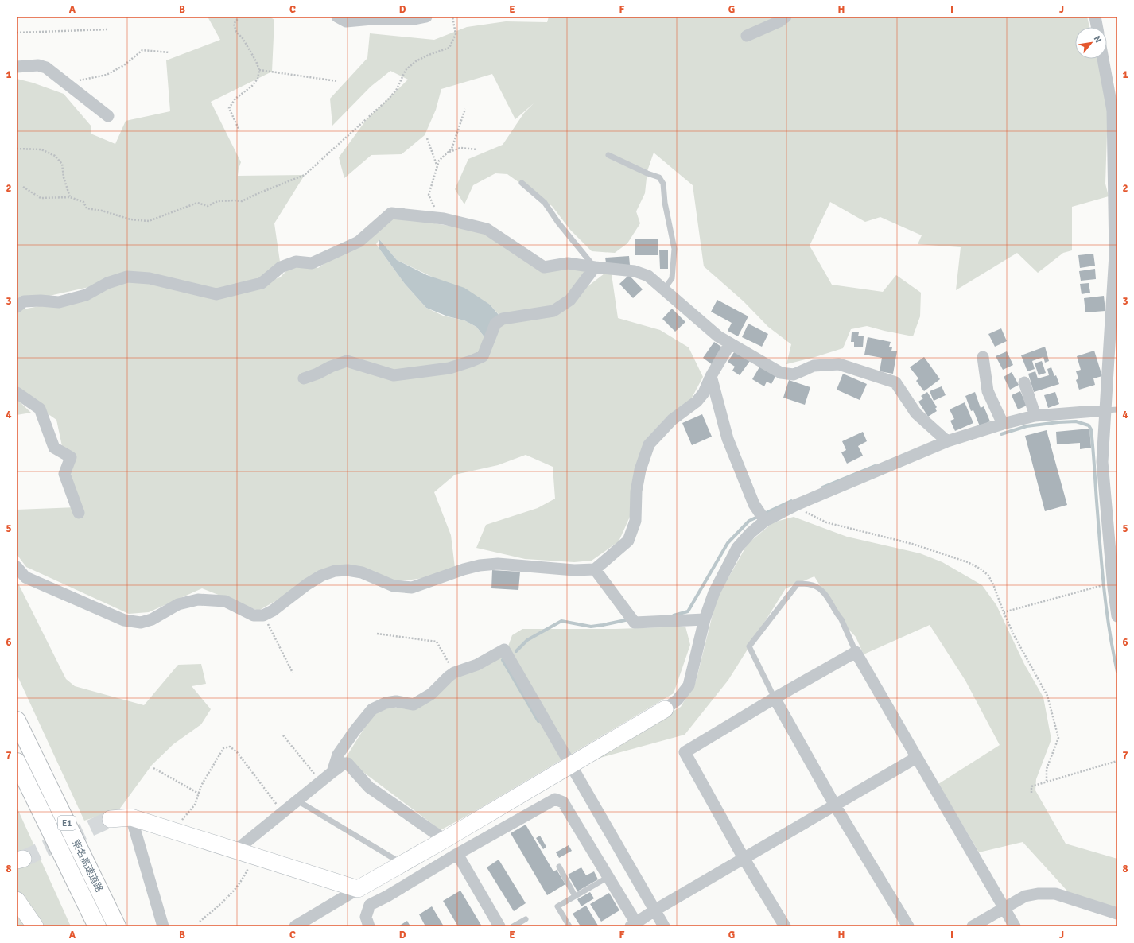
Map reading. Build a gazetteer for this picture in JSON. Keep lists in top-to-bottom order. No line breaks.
{"streets":{"highway":["E1","東名高速道路"]},"north":"top right","grid":{"columns":["A","B","C","D","E","F","G","H","I","J"],"rows":["1","2","3","4","5","6","7","8"]}}
